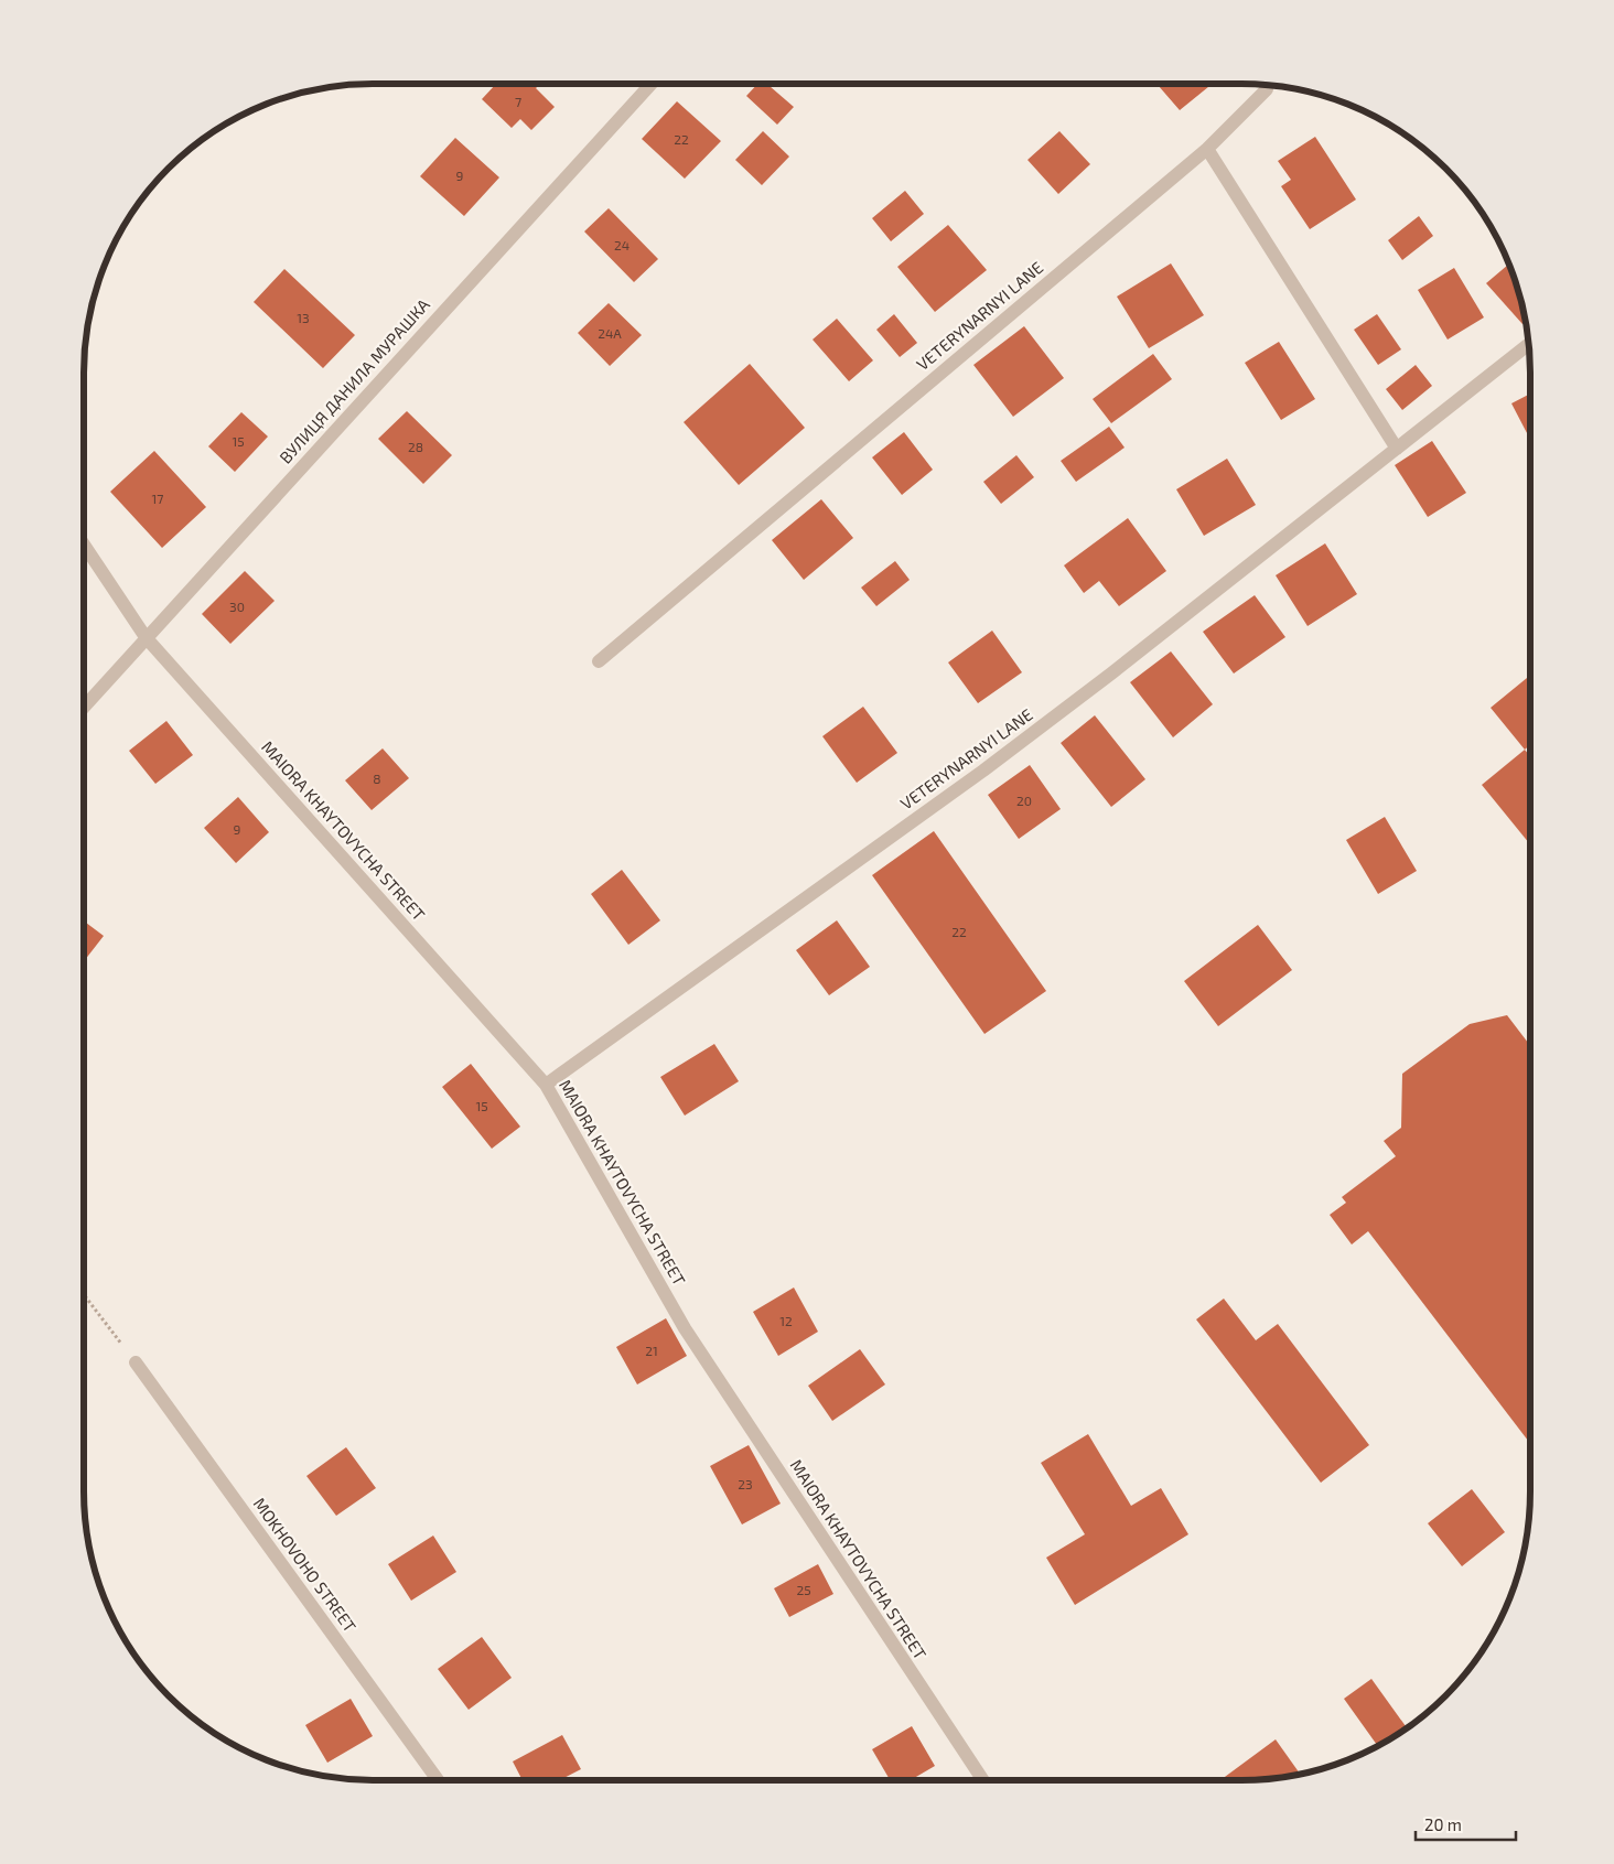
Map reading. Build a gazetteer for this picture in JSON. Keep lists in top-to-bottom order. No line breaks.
{"streets":{"street":["VETERYNARNYI LANE","ВУЛИЦЯ ДАНИЛА МУРАШКА","MAIORA KHAYTOVYCHA STREET","MOKHOVOHO STREET"]},"crossings":[["VETERYNARNYI LANE","MAIORA KHAYTOVYCHA STREET"],["ВУЛИЦЯ ДАНИЛА МУРАШКА","MAIORA KHAYTOVYCHA STREET"]],"house_numbers":["7","22","9","24","13","24А","15","28","17","30","8","20","9","22","15","12","21","23","25"],"scale_bar":"20 m"}
